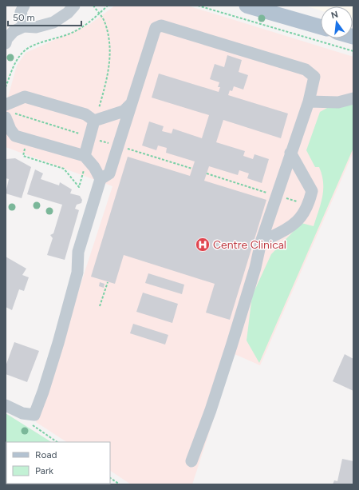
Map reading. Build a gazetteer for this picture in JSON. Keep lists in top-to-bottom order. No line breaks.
{"places":{"hospital":["Centre Clinical"]},"legend":["Road","Park"],"scale_bar":"50 m","north":"top"}
